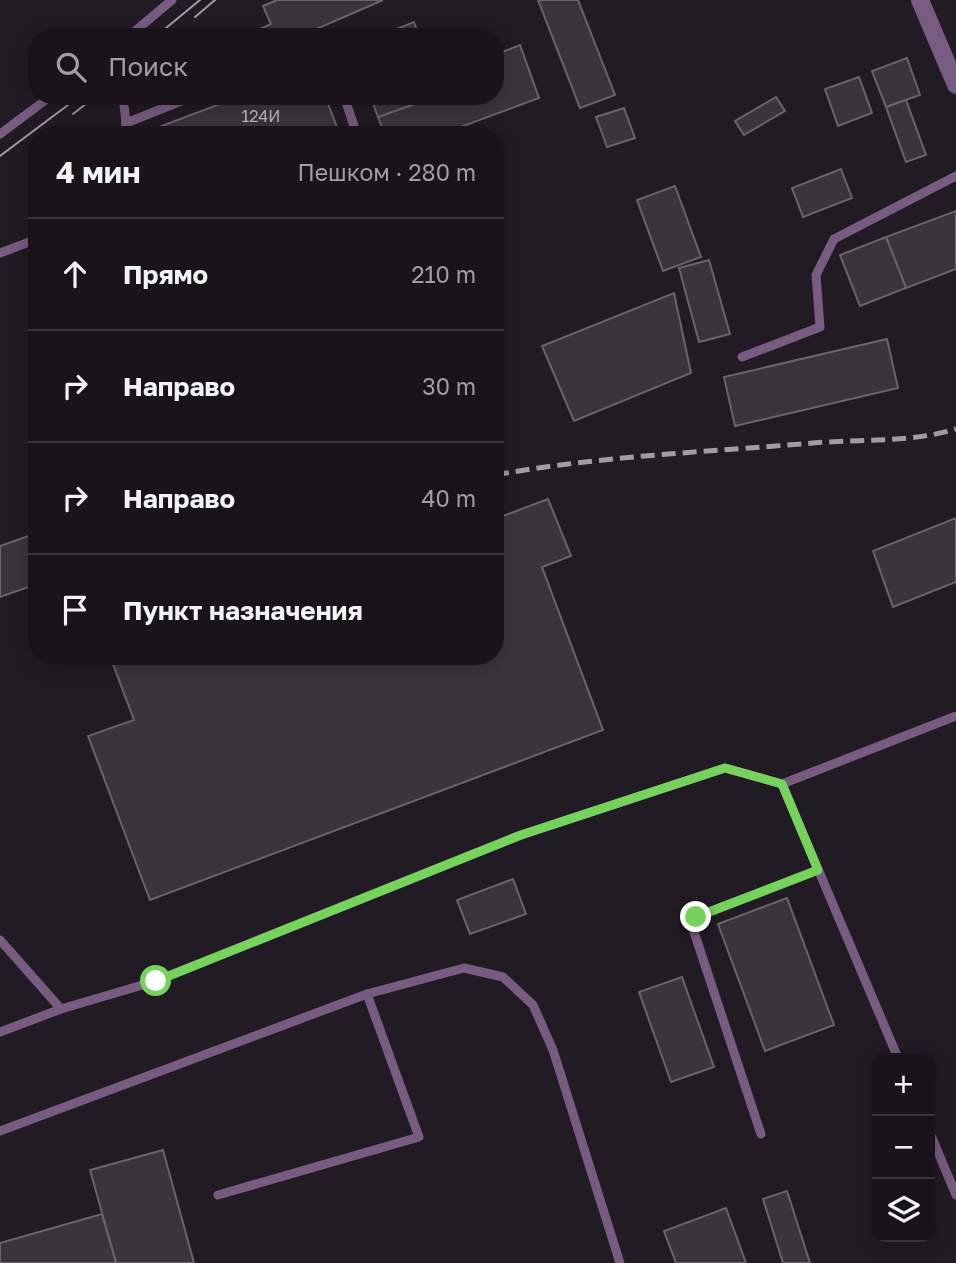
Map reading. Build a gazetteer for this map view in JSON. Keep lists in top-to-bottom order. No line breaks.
{"house_numbers":["124И"],"page":{"search":"Поиск","heading":["4 мин","Пешком · 280 m"],"list":[["Прямо","210 m"],["Направо","30 m"],["Направо","40 m"],"Пункт назначения"],"map_buttons":["+","−"]}}
